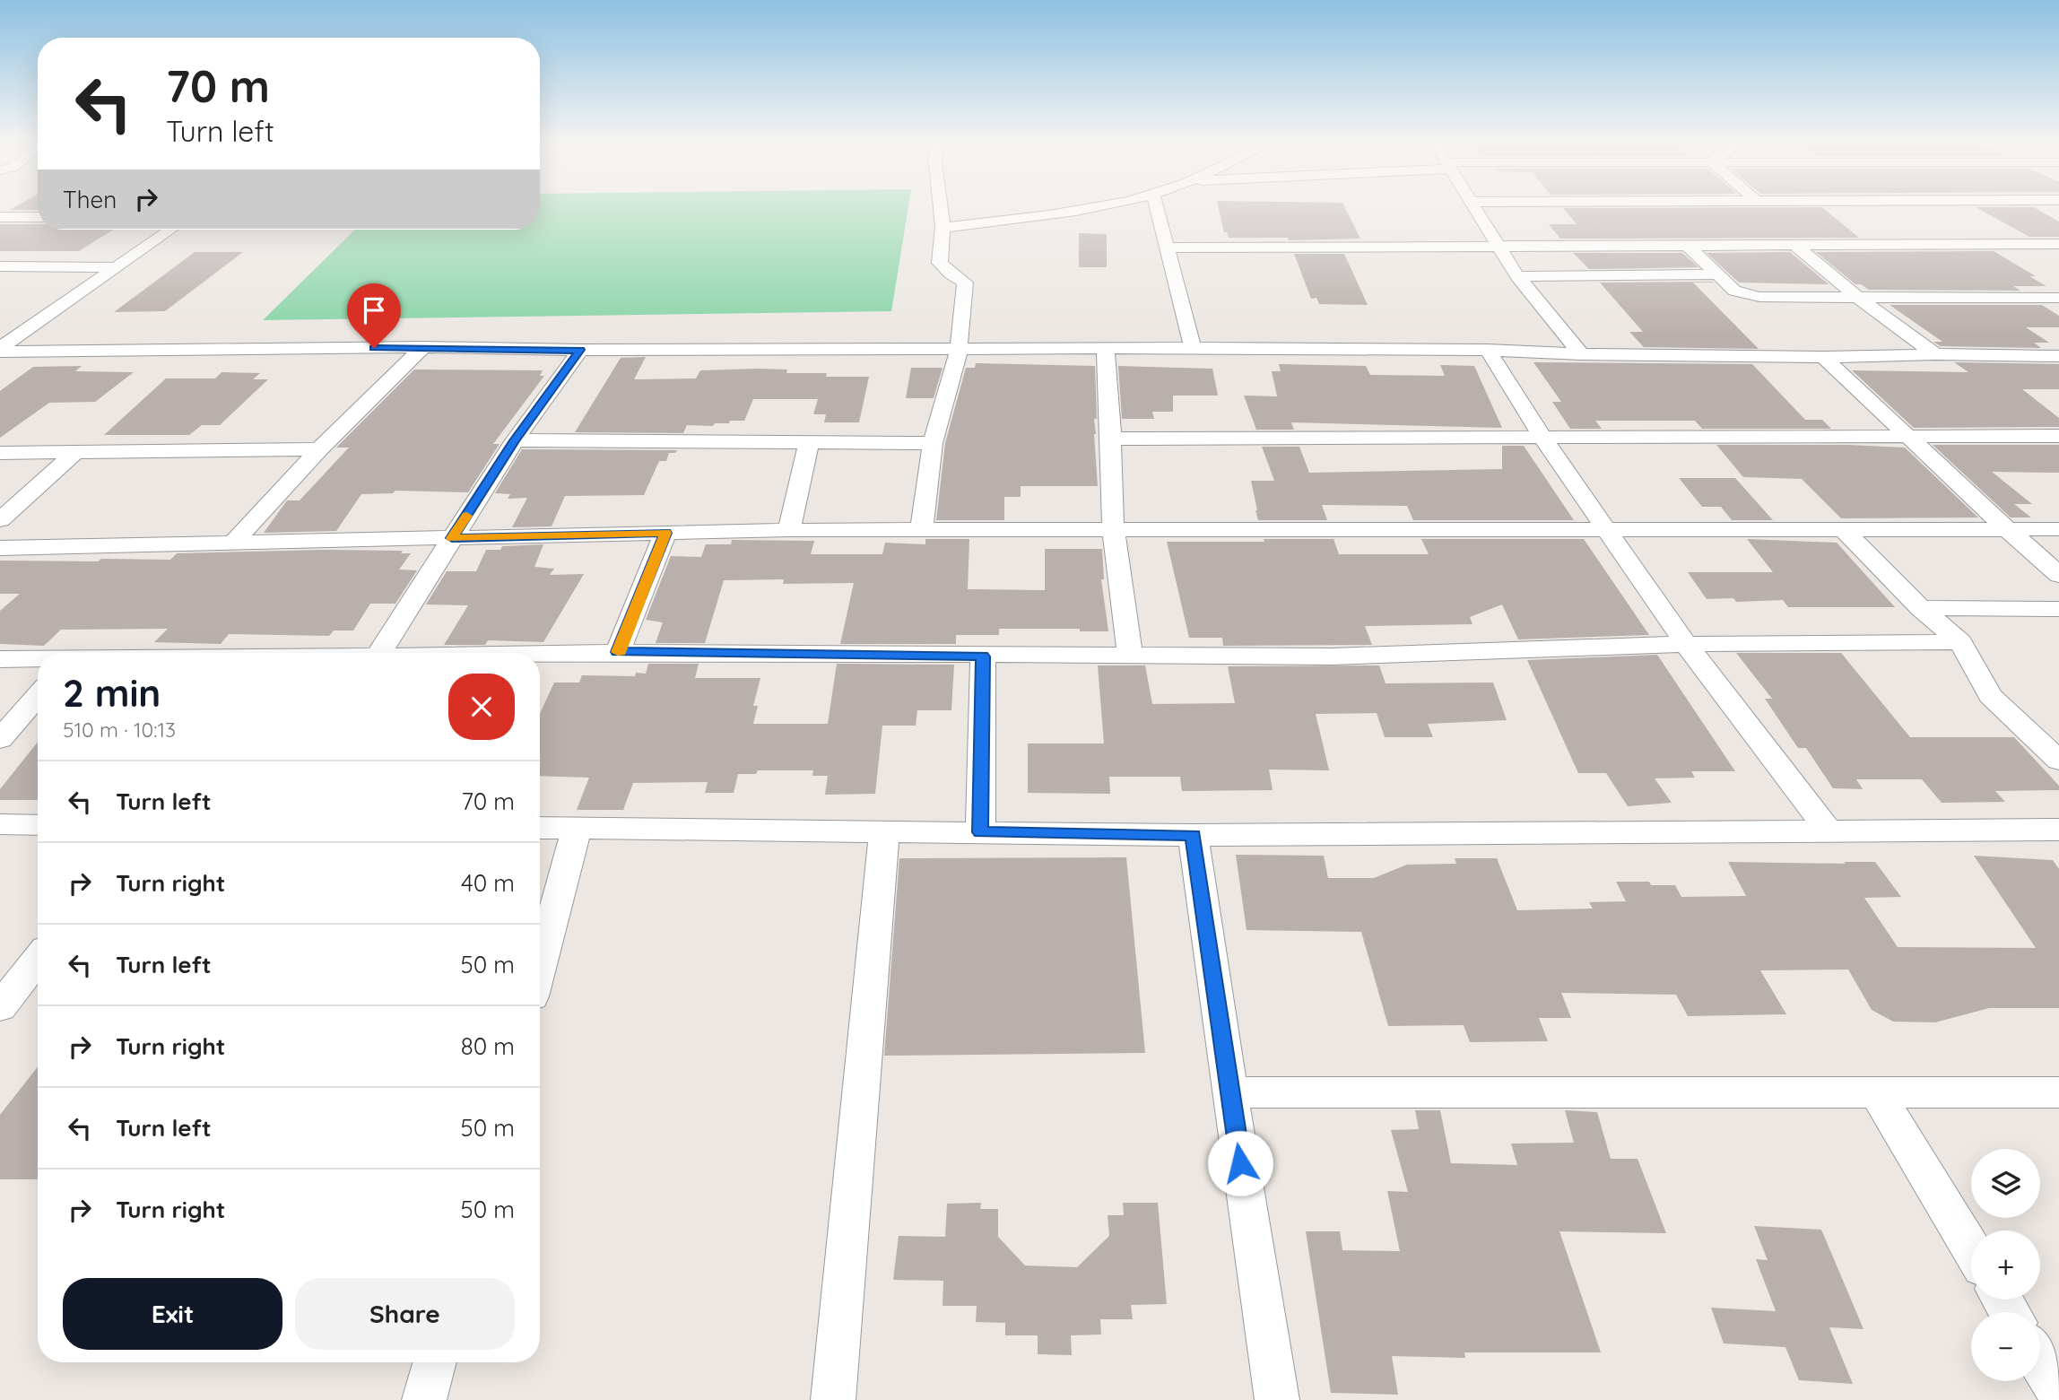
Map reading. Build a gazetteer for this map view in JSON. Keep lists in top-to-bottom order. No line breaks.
{"page":{"turn":["70 m","Turn left"],"then":"Then","heading":["2 min","510 m · 10:13"],"list":[{"name":"Turn left","value":"70 m"},{"name":"Turn right","value":"40 m"},{"name":"Turn left","value":"50 m"},{"name":"Turn right","value":"80 m"},{"name":"Turn left","value":"50 m"},{"name":"Turn right","value":"50 m"}],"map_buttons":["+","−"],"buttons":["Exit","Share"]}}
